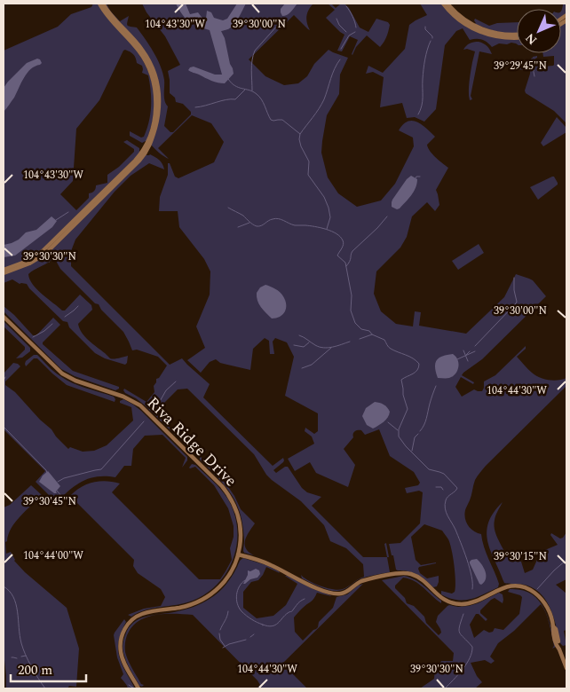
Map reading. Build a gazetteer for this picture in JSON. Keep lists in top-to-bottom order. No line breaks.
{"streets":{"street":["Riva Ridge Drive"]},"scale_bar":"200 m","north":"bottom left","coordinates":["104°43'30\"W","39°30'00\"N","39°29'45\"N","39°30'30\"N","104°44'30\"W","39°30'45\"N","104°44'00\"W","39°30'15\"N"]}
